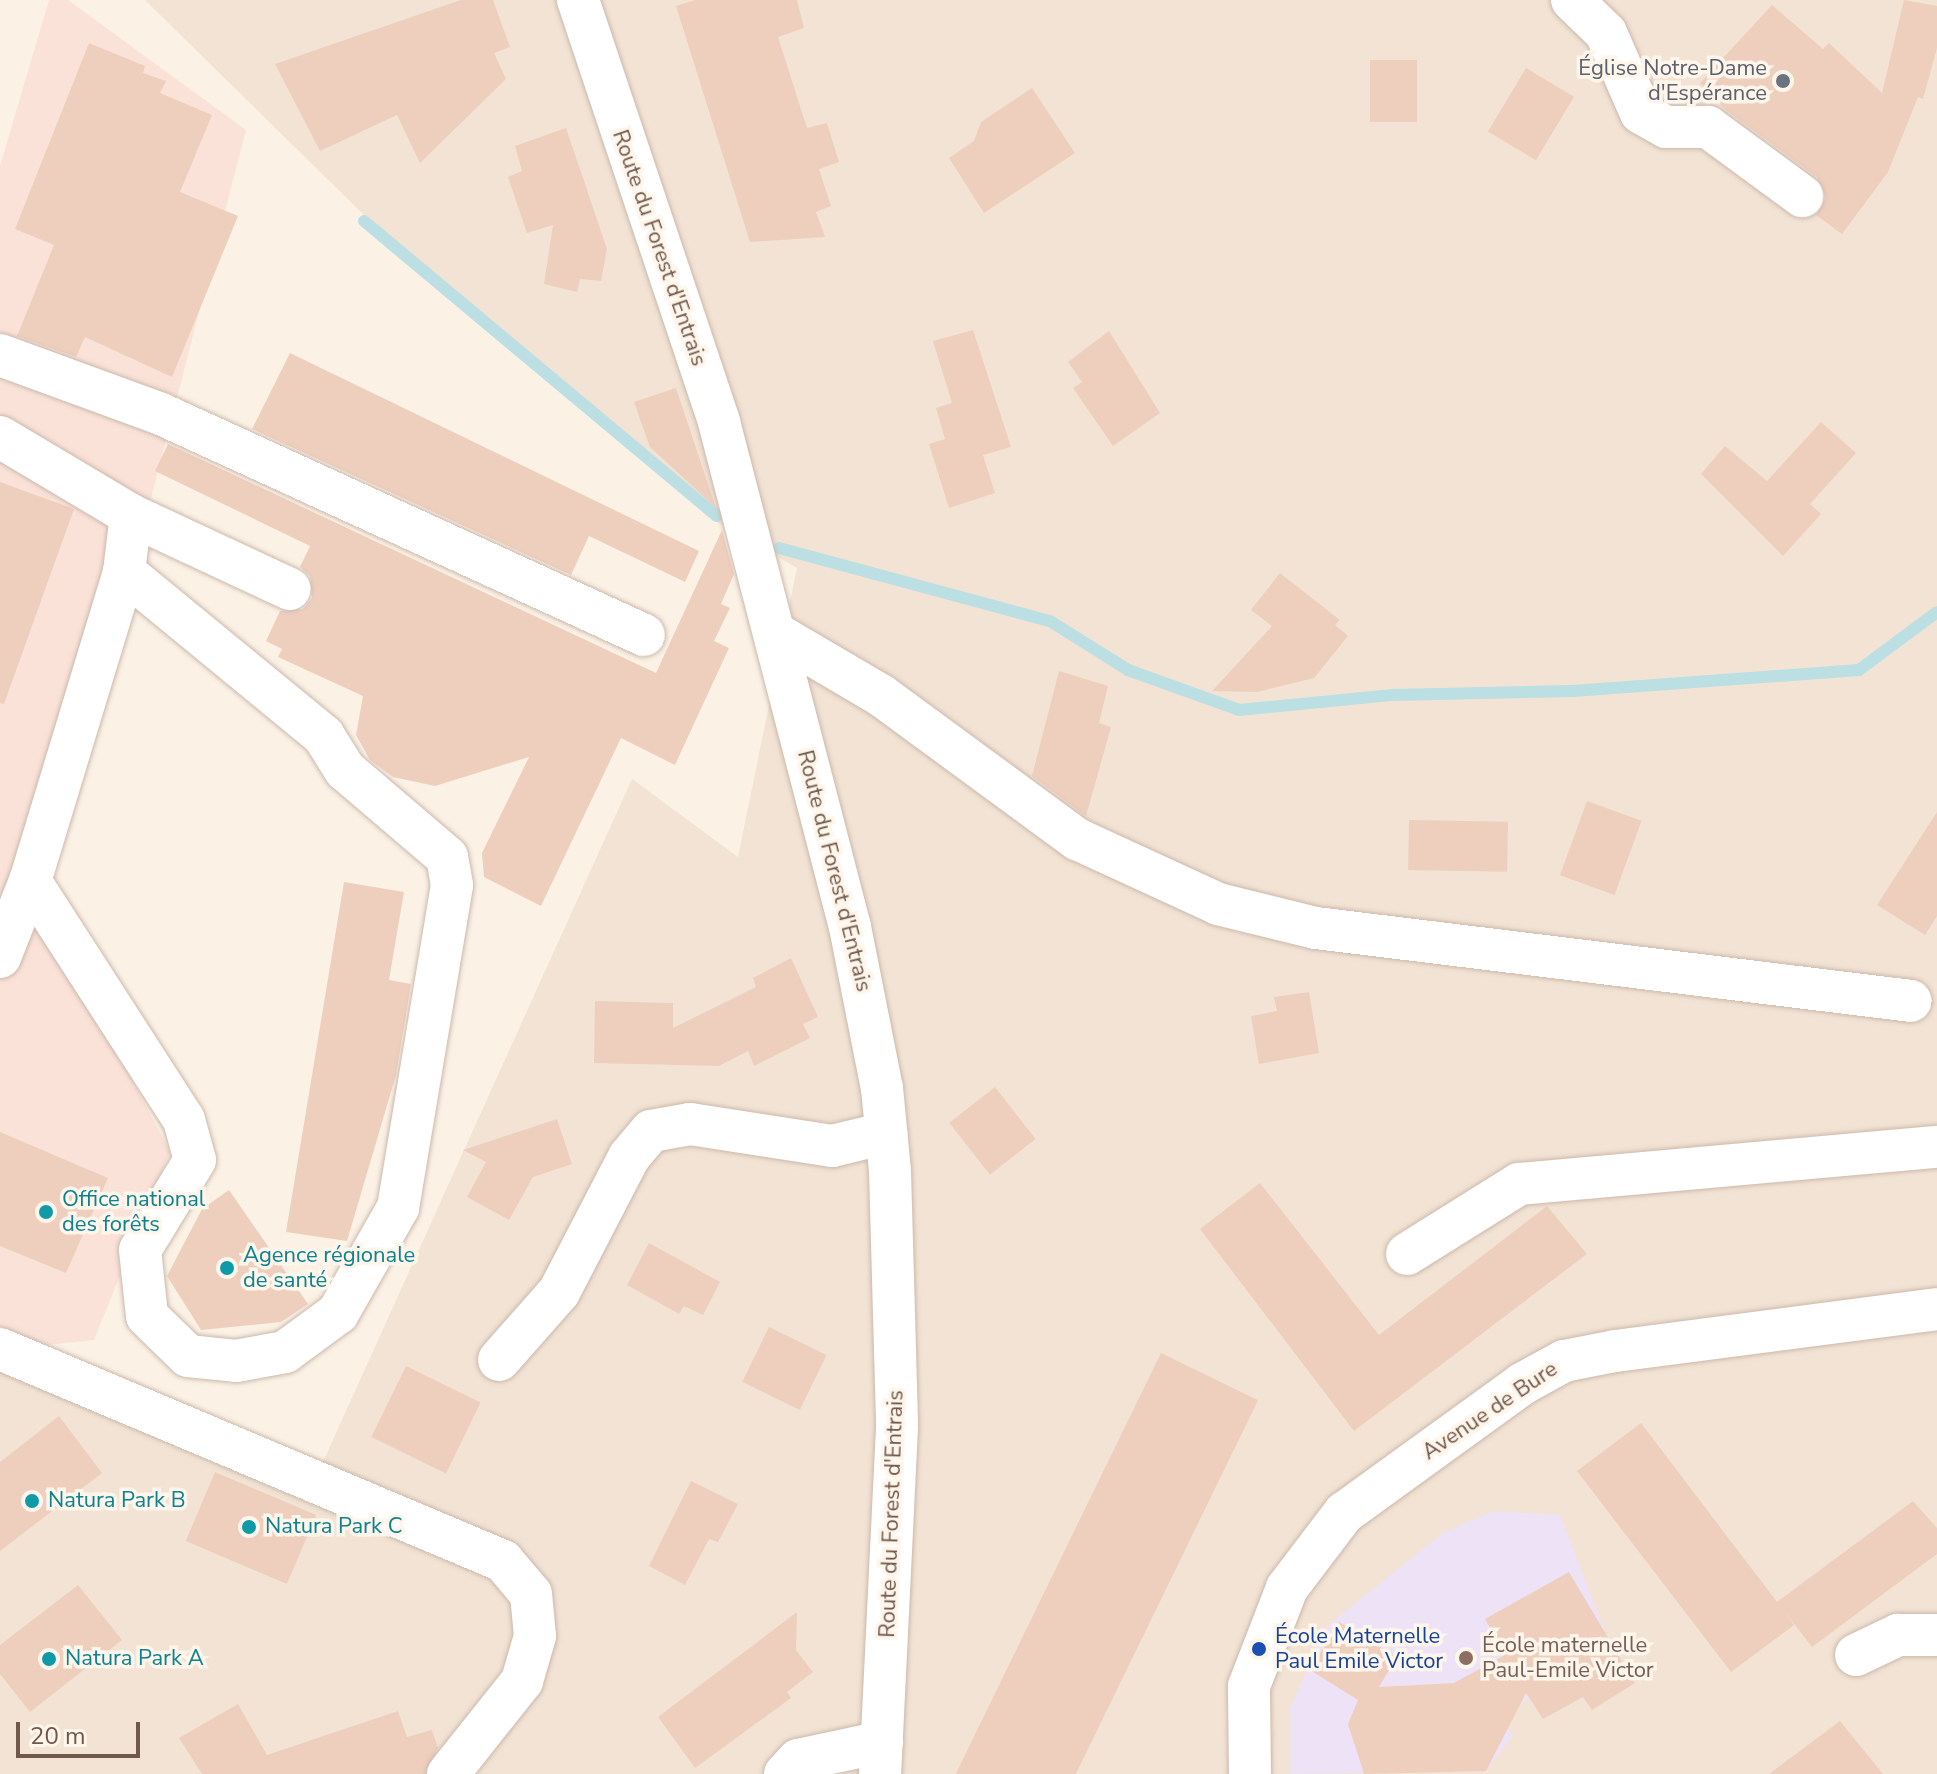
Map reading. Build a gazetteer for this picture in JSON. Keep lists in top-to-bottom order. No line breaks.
{"streets":{"street":["Route du Forest d'Entrais","Avenue de Bure"]},"places":["Église Notre-Dame d'Espérance","Office national des forêts","Agence régionale de santé","Natura Park B","Natura Park C","École Maternelle Paul Emile Victor","École maternelle Paul-Emile Victor","Natura Park A"],"scale_bar":"20 m"}
